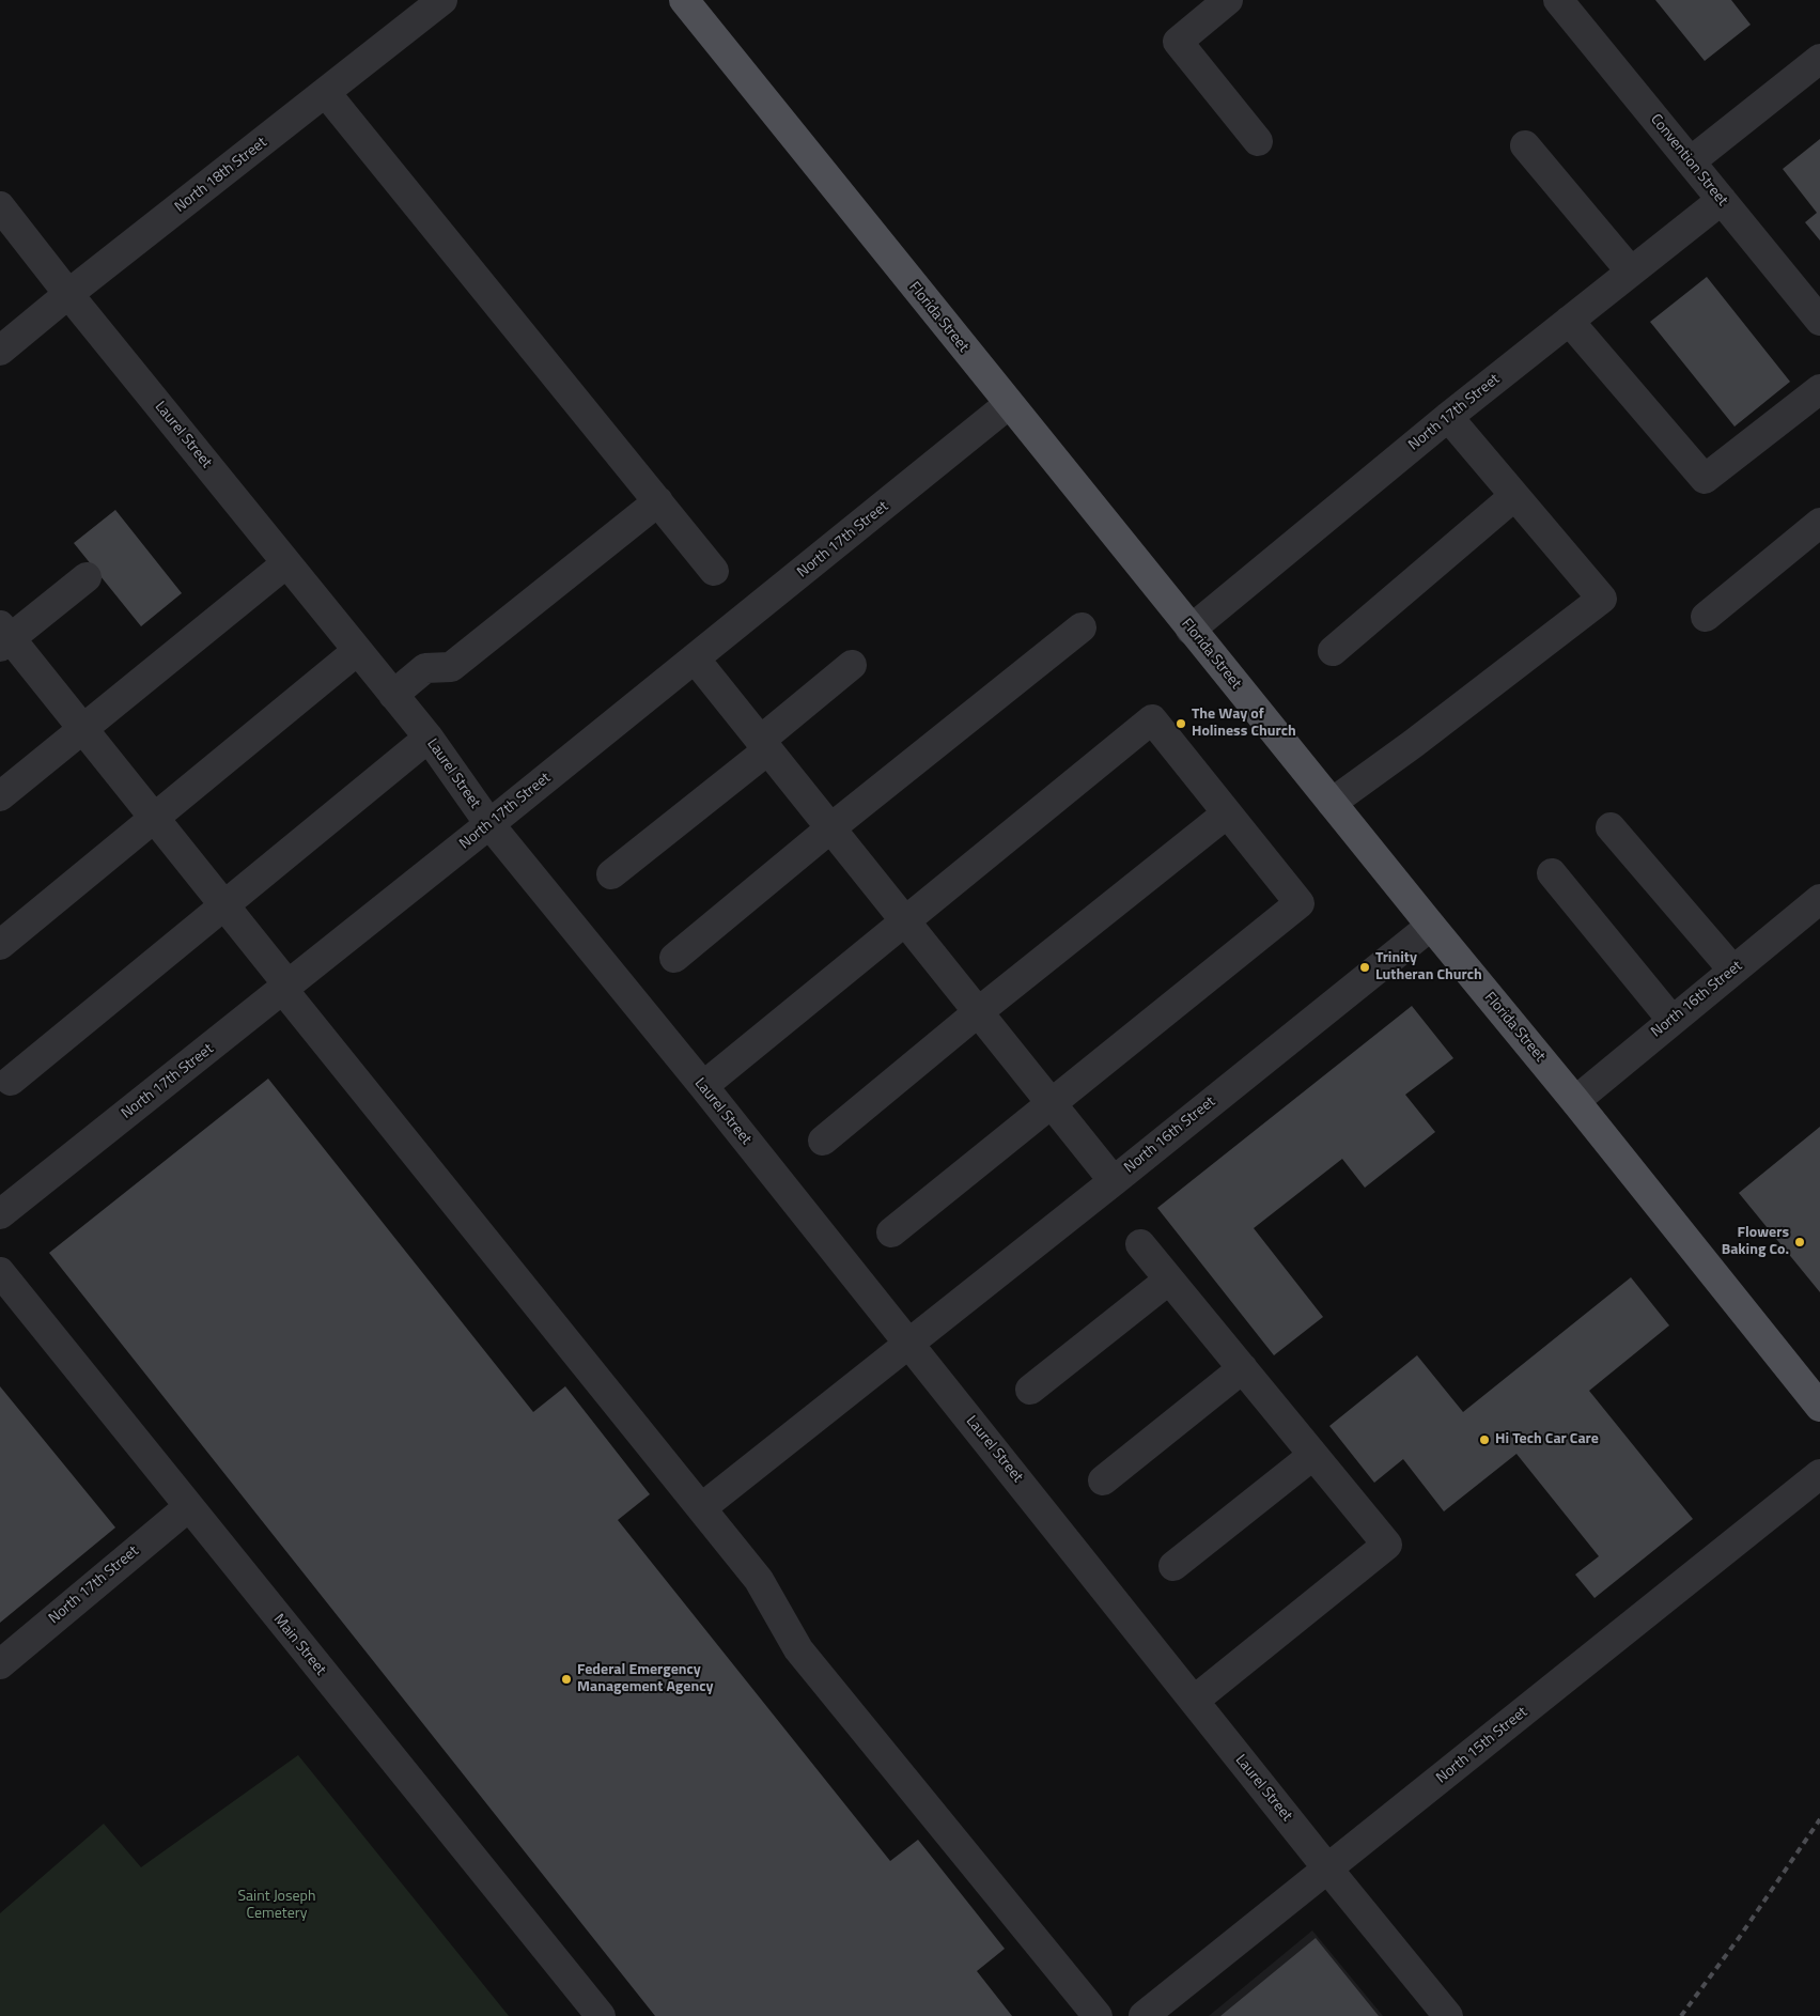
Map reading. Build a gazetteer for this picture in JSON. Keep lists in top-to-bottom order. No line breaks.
{"streets":{"main road":["Florida Street"],"street":["Convention Street","North 18th Street","North 17th Street","Laurel Street","North 16th Street","Main Street","North 15th Street"]},"crossings":[["Convention Street","North 17th Street"],["North 18th Street","Laurel Street"],["Florida Street","North 17th Street"],["Florida Street","North 16th Street"],["North 17th Street","Laurel Street"],["North 17th Street","Main Street"],["Laurel Street","North 16th Street"],["Laurel Street","North 15th Street"]],"parks":["Saint Joseph Cemetery"],"places":["The Way of Holiness Church","Trinity Lutheran Church","Flowers Baking Co.","Hi Tech Car Care","Federal Emergency Management Agency"]}
